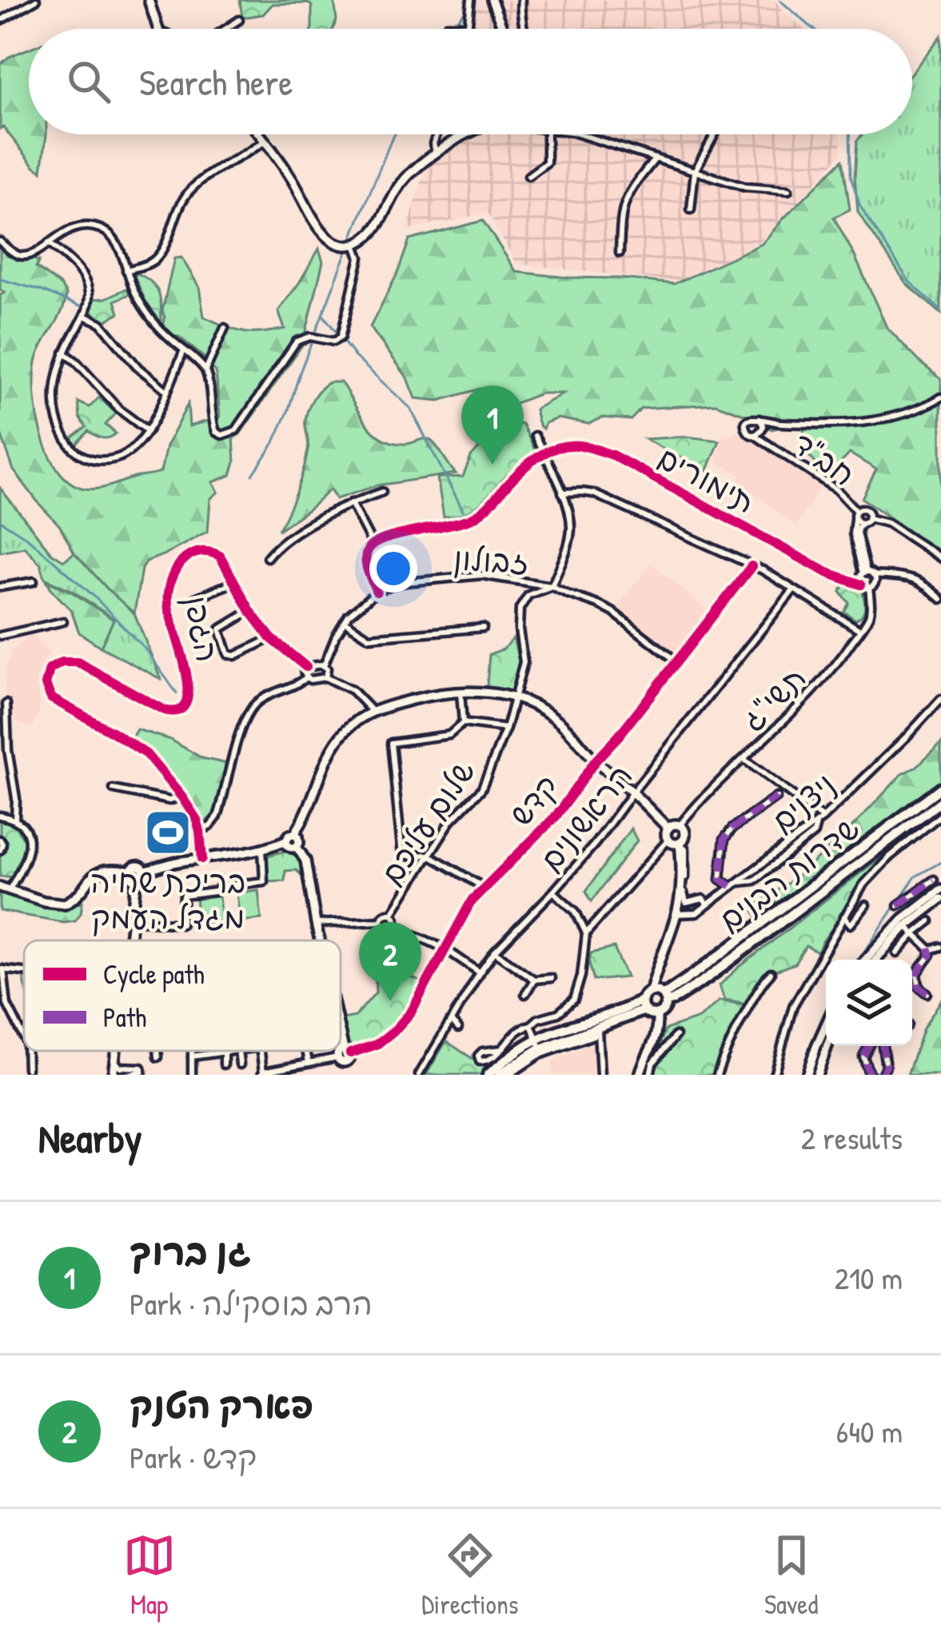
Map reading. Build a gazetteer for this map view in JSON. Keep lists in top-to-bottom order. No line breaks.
{"streets":{"main road":["שדרות הבנים"],"street":["חב\"ד","תימורים","זבולון","הגפן","תשי\"ג","קדש","ניצנים","הראשונים","שלום עליכם"]},"crossings":[["חב\"ד","תימורים"],["חב\"ד","תשי\"ג"],["תימורים","תשי\"ג"],["זבולון","קדש"],["זבולון","שלום עליכם"]],"places":{"sports":["בריכת שחיה מגדל העמק"]},"legend":["Cycle path","Path"],"page":{"search":"Search here","pins":["1","2"],"heading":["Nearby","2 results"],"list":[{"mark":"1","name":"גן ברוך","note":"Park · הרב בוסקילה","value":"210 m"},{"mark":"2","name":"פארק הטנק","note":"Park · קדש","value":"640 m"}],"nav":["Map","Directions","Saved"]}}
